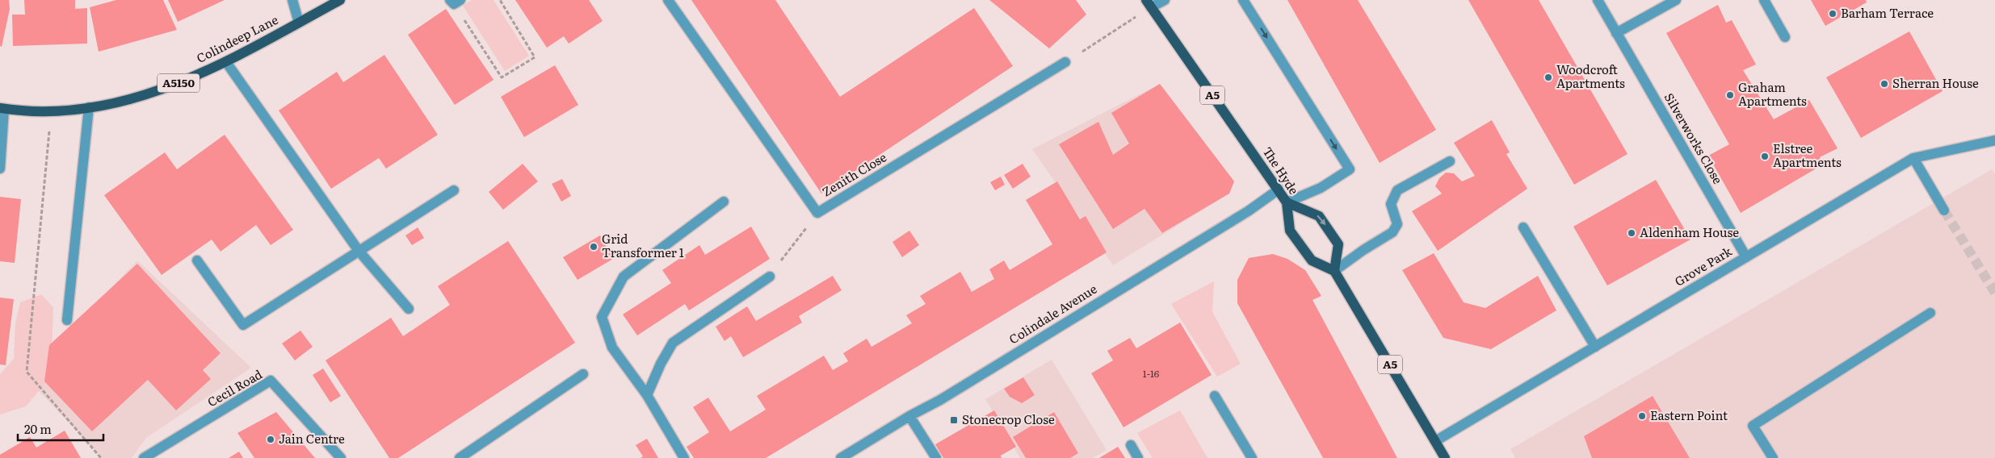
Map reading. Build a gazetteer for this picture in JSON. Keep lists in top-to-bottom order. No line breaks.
{"streets":{"main road":["Colindeep Lane","A5150","A5","The Hyde"],"street":["Silverworks Close","Zenith Close","Grove Park","Colindale Avenue","Cecil Road"]},"crossings":[["A5","The Hyde"],["A5","Grove Park"],["Silverworks Close","Grove Park"],["The Hyde","Colindale Avenue"]],"places":{"other":["Barham Terrace","Woodcroft Apartments","Sherran House","Graham Apartments","Elstree Apartments","Aldenham House","Grid Transformer 1","Eastern Point","Jain Centre"],"transit":["Stonecrop Close"]},"house_numbers":["1-16"],"scale_bar":"20 m"}
